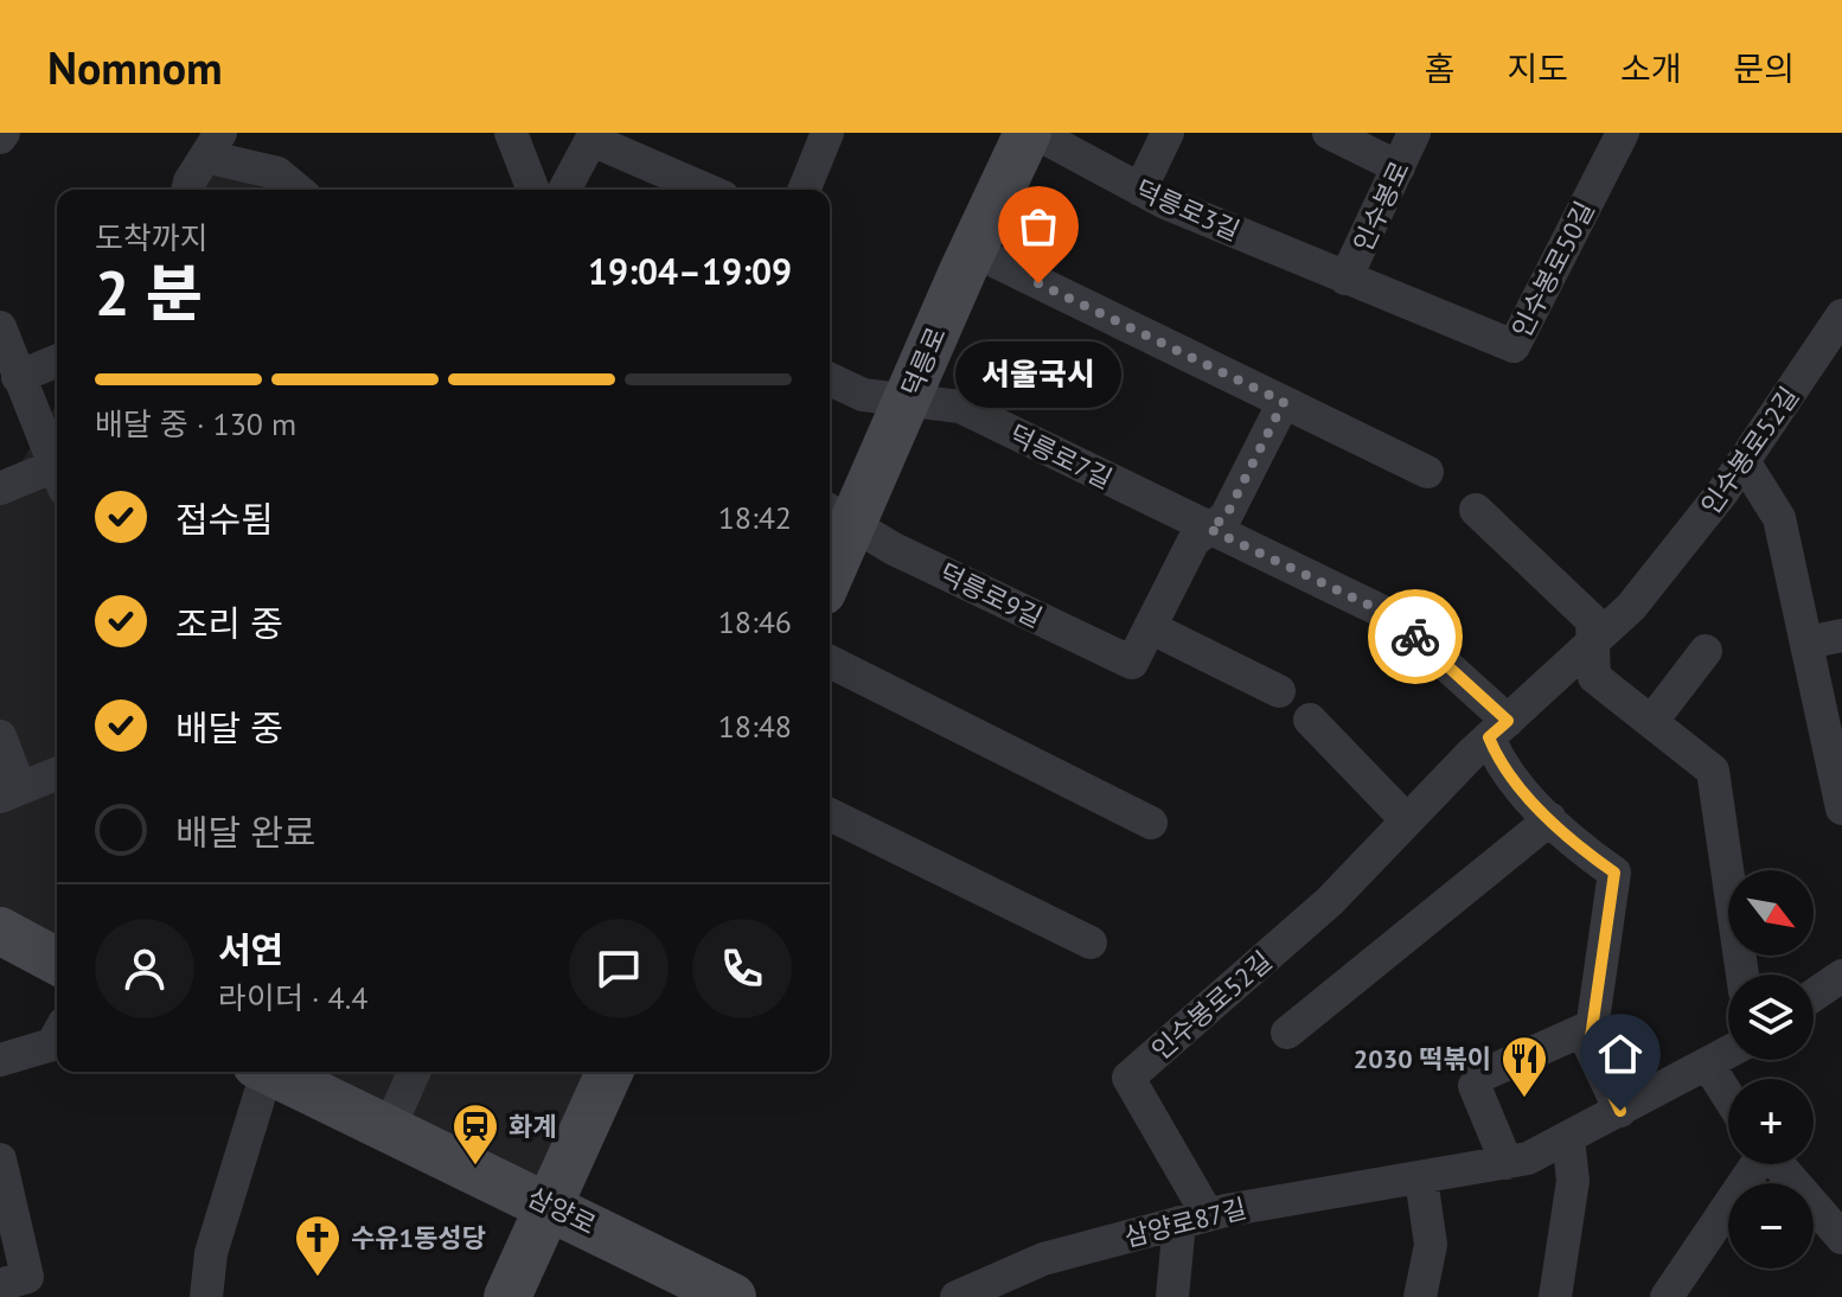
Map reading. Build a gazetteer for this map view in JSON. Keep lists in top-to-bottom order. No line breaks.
{"streets":{"main road":["덕릉로","삼양로"],"street":["인수봉로","덕릉로3길","인수봉로50길","인수봉로52길","덕릉로7길","덕릉로9길","삼양로87길"]},"crossings":[["인수봉로","덕릉로3길"],["인수봉로","인수봉로50길"],["덕릉로3길","인수봉로50길"],["덕릉로3길","덕릉로"],["덕릉로","덕릉로7길"],["덕릉로","덕릉로9길"],["인수봉로52길","덕릉로7길"],["인수봉로52길","삼양로87길"]],"places":{"other":["서울국시"],"restaurant":["2030 떡볶이"],"station":["화계"],"church":["수유1동성당"]},"north":"bottom right","page":{"header":"Nomnom","nav":["홈","지도","소개","문의"],"heading":["2 분","도착까지","19:04–19:09"],"panel":["서연","라이더 · 4.4"],"bubble":"서울국시","bar":"배달 중 · 130 m","list":[["접수됨","18:42"],["조리 중","18:46"],["배달 중","18:48"],"배달 완료"],"map_buttons":["+","−"]}}
